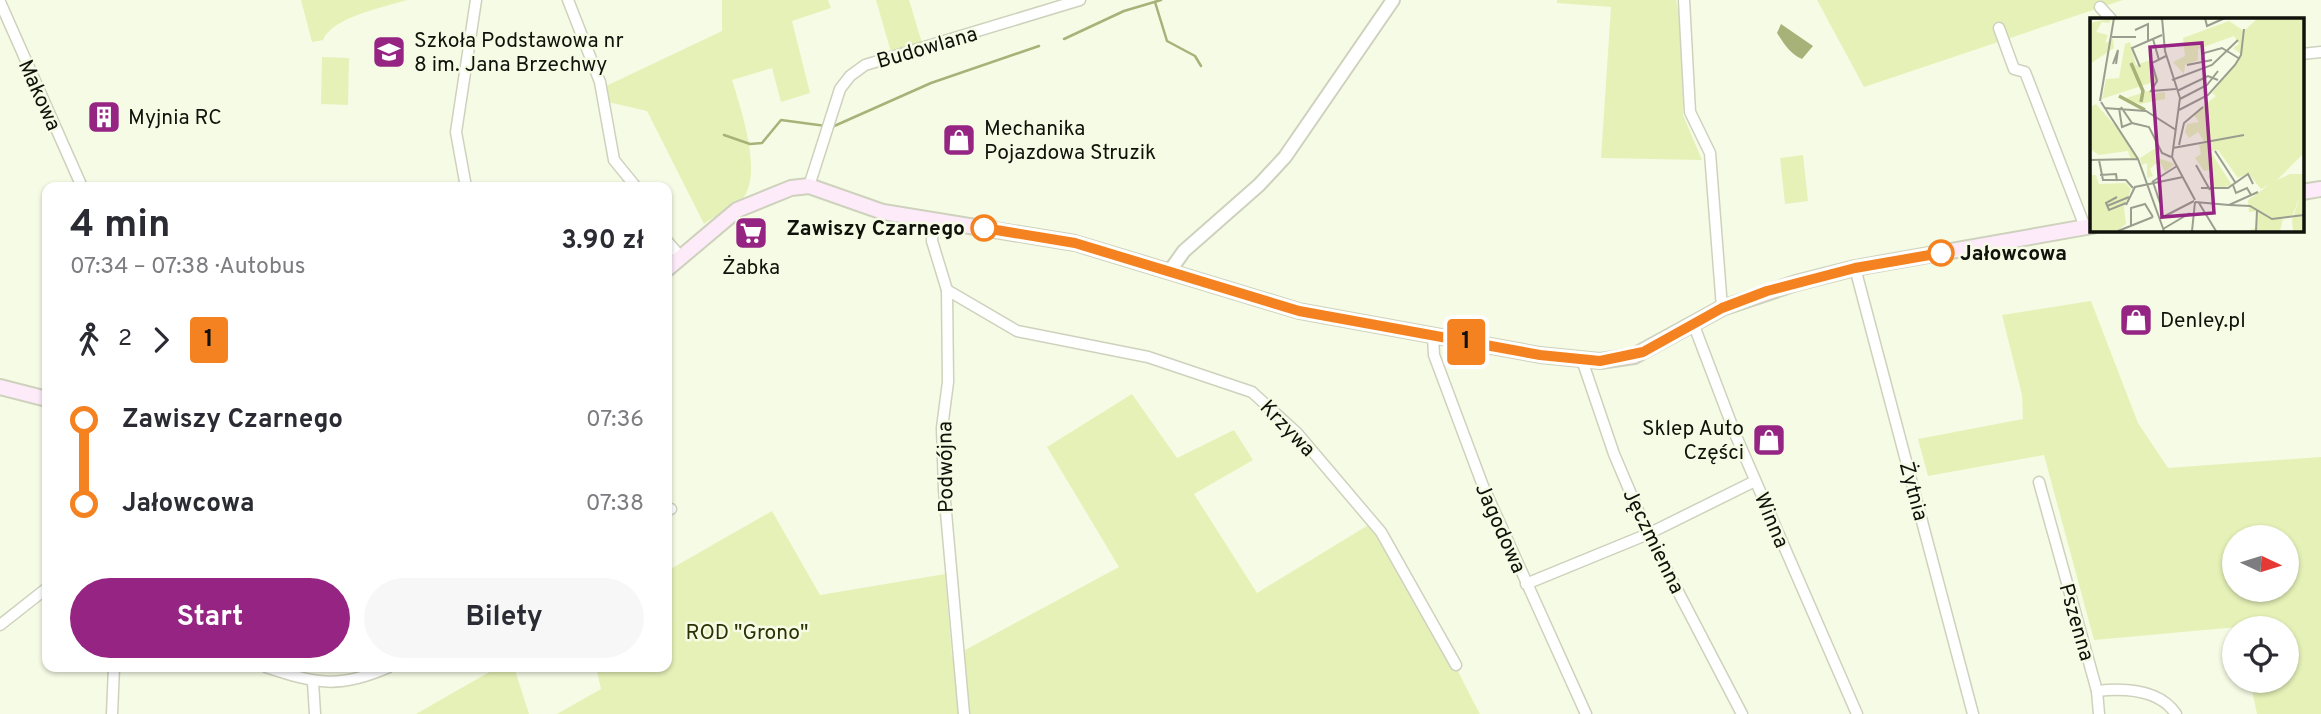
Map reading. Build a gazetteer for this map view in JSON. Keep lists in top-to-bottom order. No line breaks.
{"streets":{"street":["Budowlana","Makowa","Krzywa","Podwójna","Żytnia","Winna","Jagodowa","Jęczmienna","Pszenna"]},"crossings":[["Krzywa","Podwójna"]],"parks":["ROD \"Grono\""],"places":{"school or university":["Szkoła Podstawowa nr 8 im. Jana Brzechwy"],"building":["Myjnia RC"],"shop":["Mechanika Pojazdowa Struzik","Denley.pl","Sklep Auto Części"],"other":["Zawiszy Czarnego","Jałowcowa"],"supermarket":["Żabka"]},"lines":["bus line 1"],"north":"right","page":{"on_map":"1","heading":["4 min","07:34 – 07:38 · Autobus","3.90 zł"],"legs":["2","1"],"list":[{"name":"Zawiszy Czarnego","value":"07:36"},{"name":"Jałowcowa","value":"07:38"}],"buttons":["Start","Bilety"]}}
